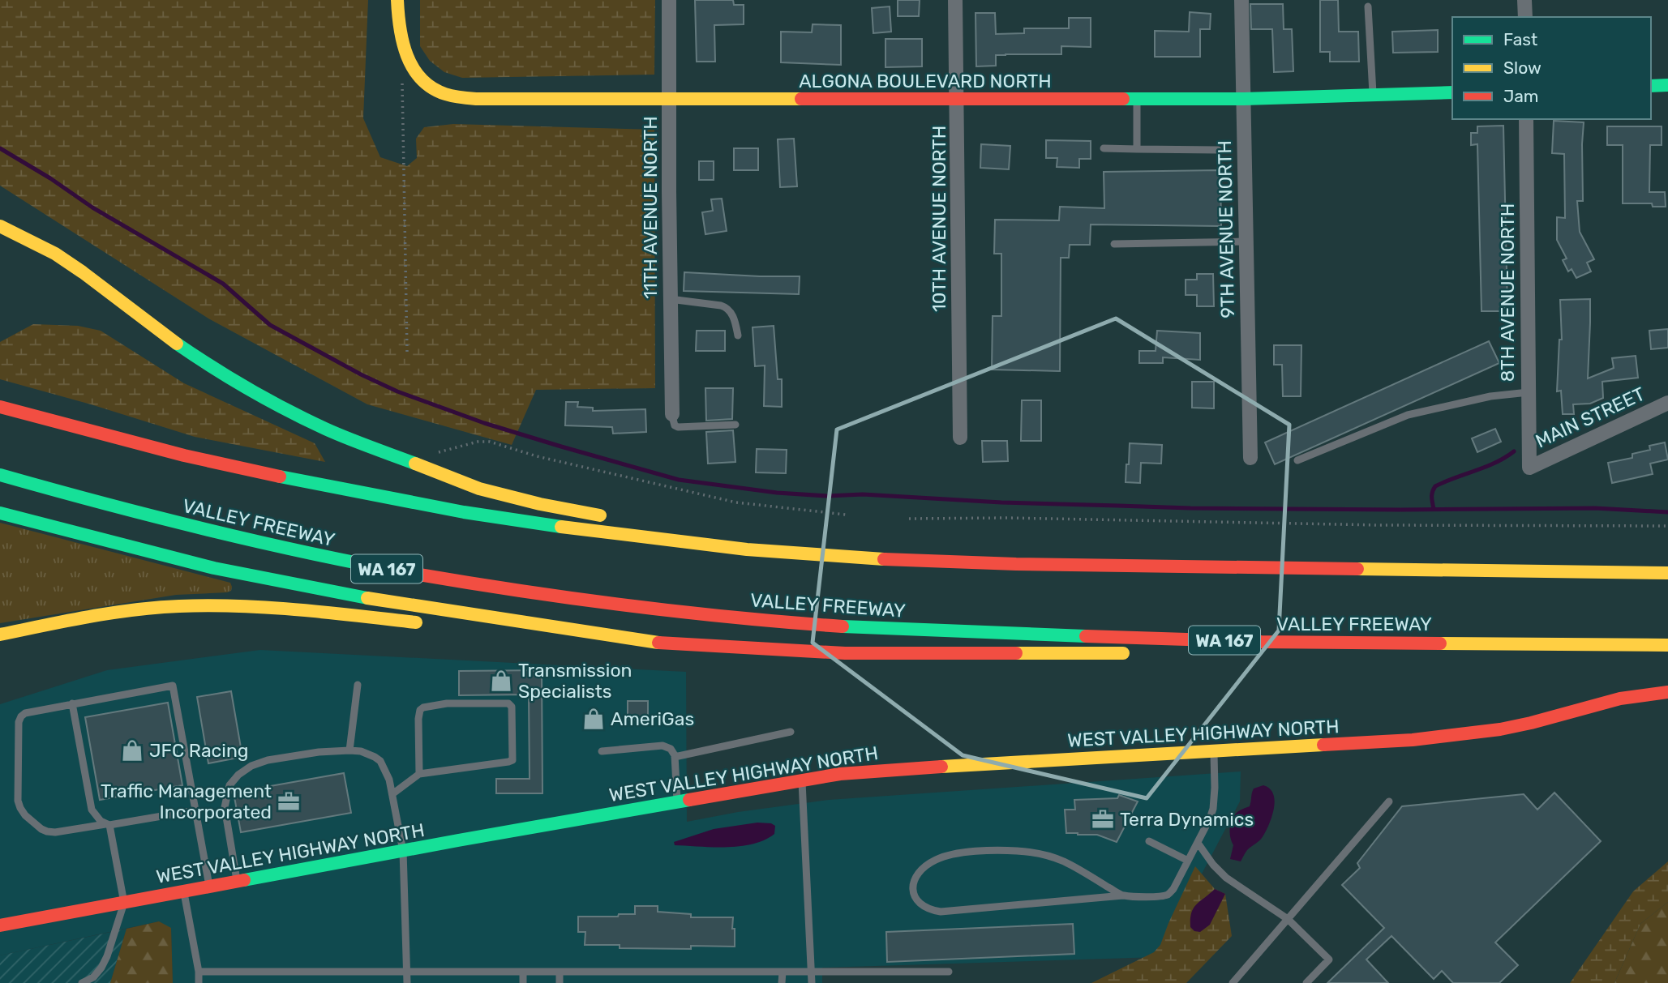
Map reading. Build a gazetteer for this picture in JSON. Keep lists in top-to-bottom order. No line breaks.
{"streets":{"main road":["ALGONA BOULEVARD NORTH","VALLEY FREEWAY","WA 167","WEST VALLEY HIGHWAY NORTH"],"street":["11TH AVENUE NORTH","10TH AVENUE NORTH","9TH AVENUE NORTH","8TH AVENUE NORTH","MAIN STREET"]},"crossings":[["ALGONA BOULEVARD NORTH","11TH AVENUE NORTH"],["ALGONA BOULEVARD NORTH","10TH AVENUE NORTH"],["ALGONA BOULEVARD NORTH","9TH AVENUE NORTH"],["8TH AVENUE NORTH","MAIN STREET"]],"places":{"shop":["Transmission Specialists","AmeriGas","JFC Racing"],"office":["Traffic Management Incorporated","Terra Dynamics"]},"legend":["Fast","Slow","Jam"]}
